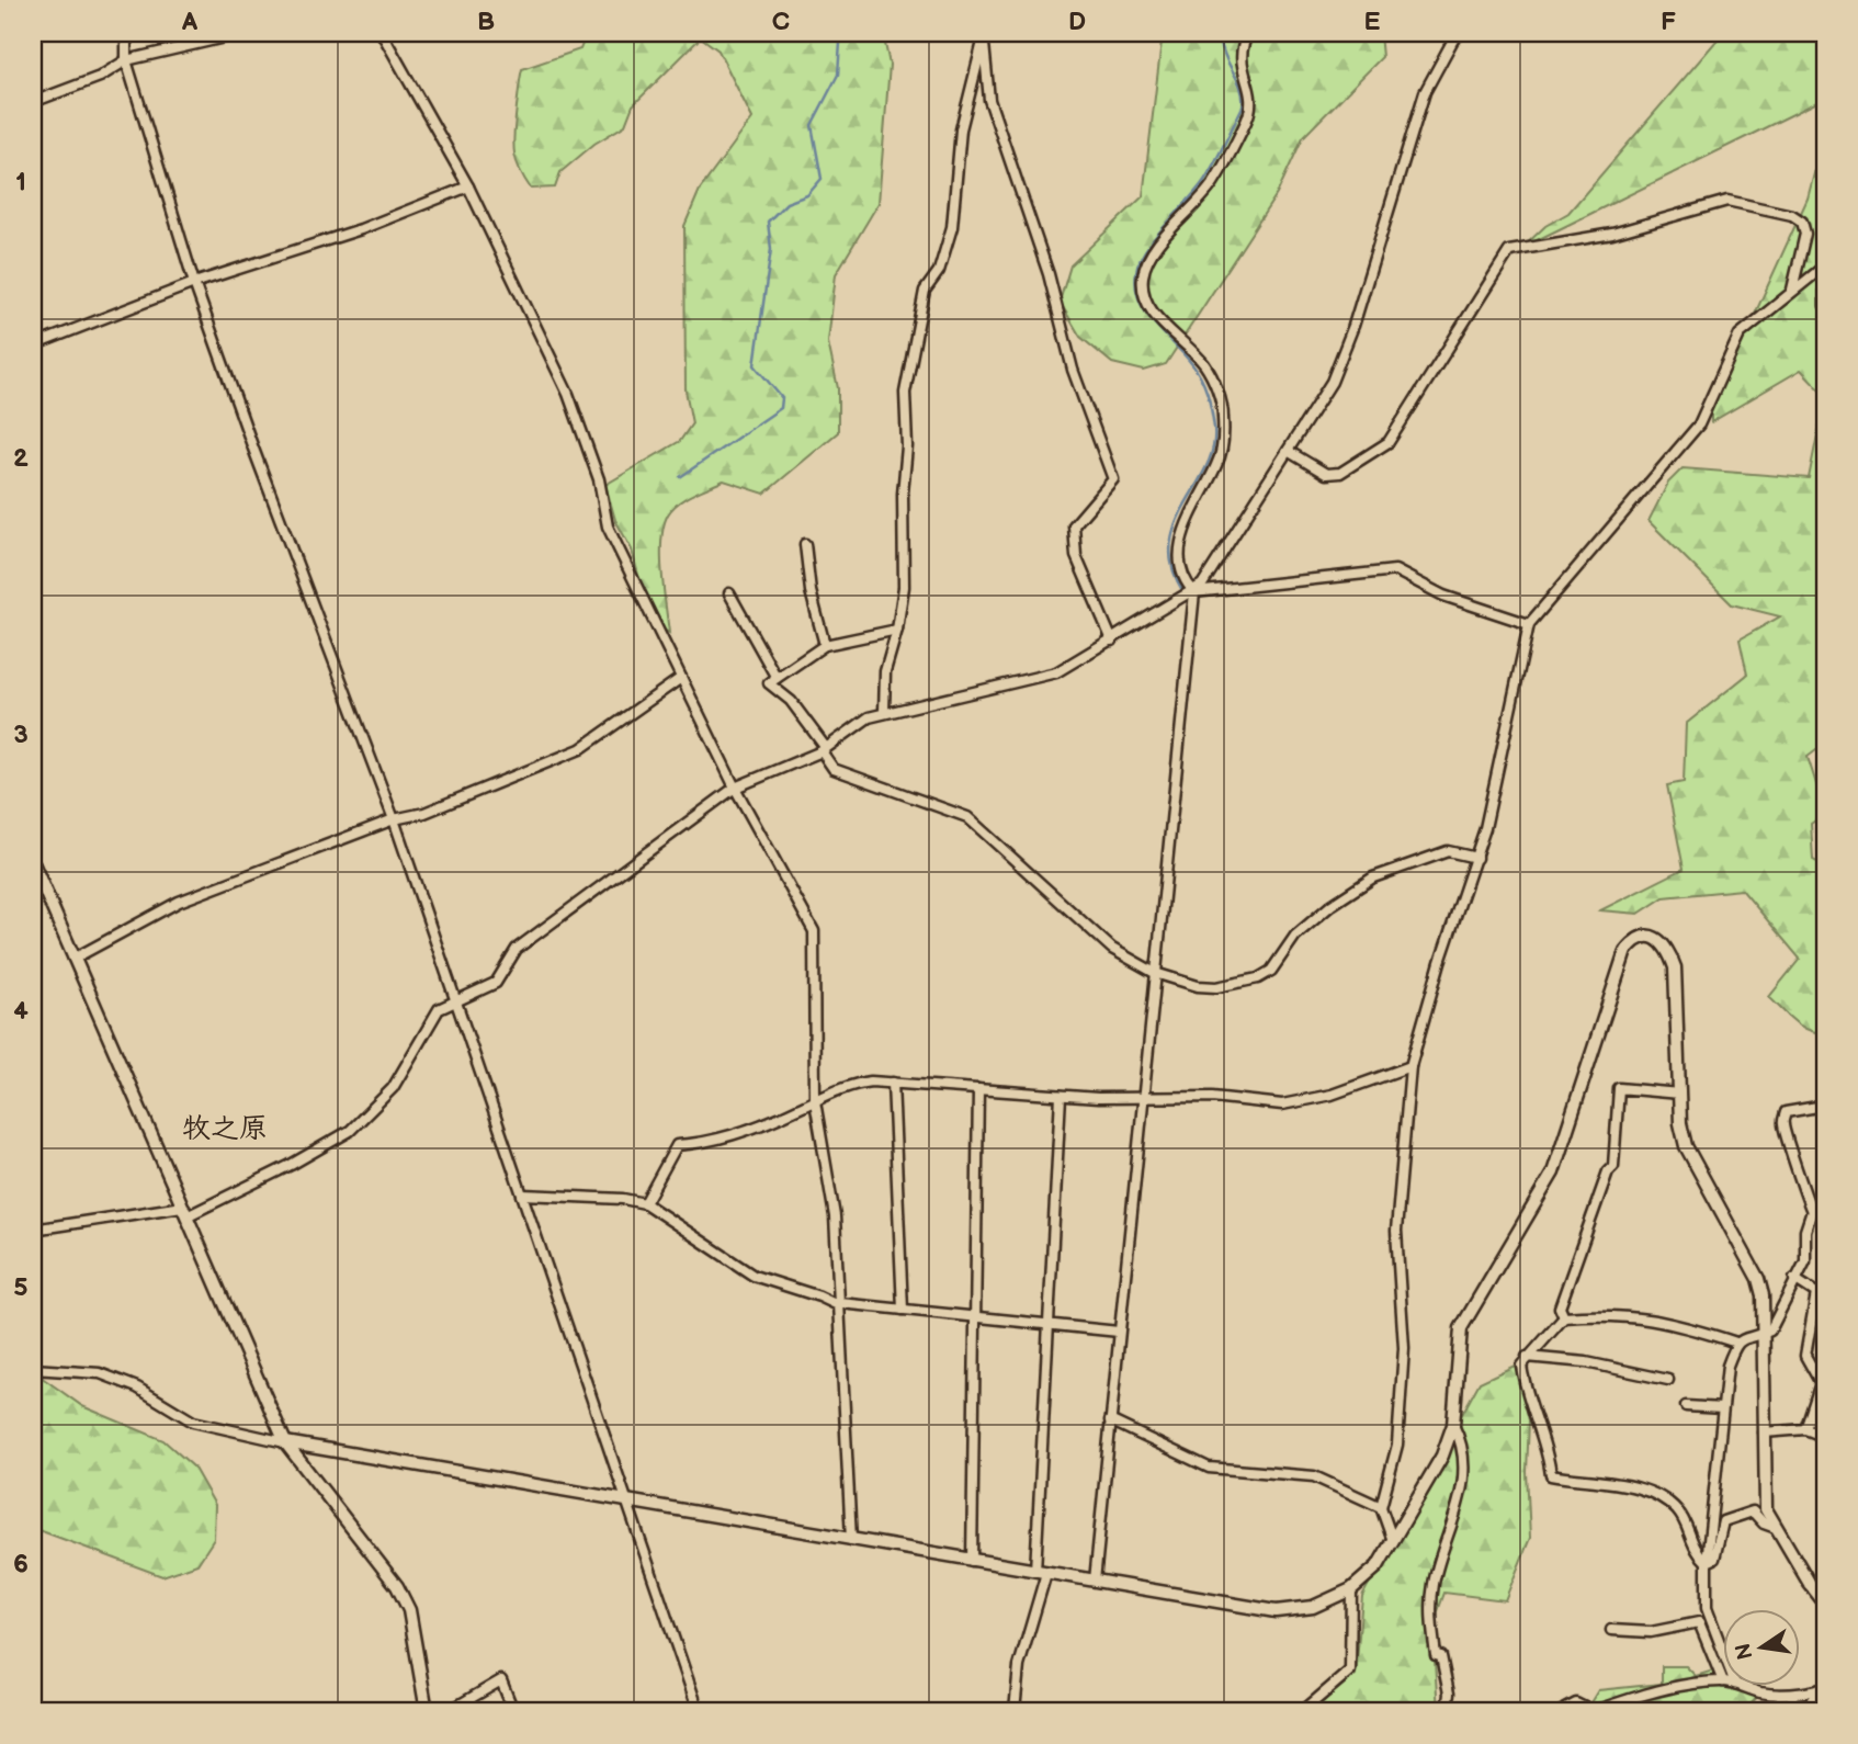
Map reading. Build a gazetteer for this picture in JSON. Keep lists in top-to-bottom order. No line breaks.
{"districts":["牧之原"],"north":"left","grid":{"columns":["A","B","C","D","E","F"],"rows":["1","2","3","4","5","6"]}}
